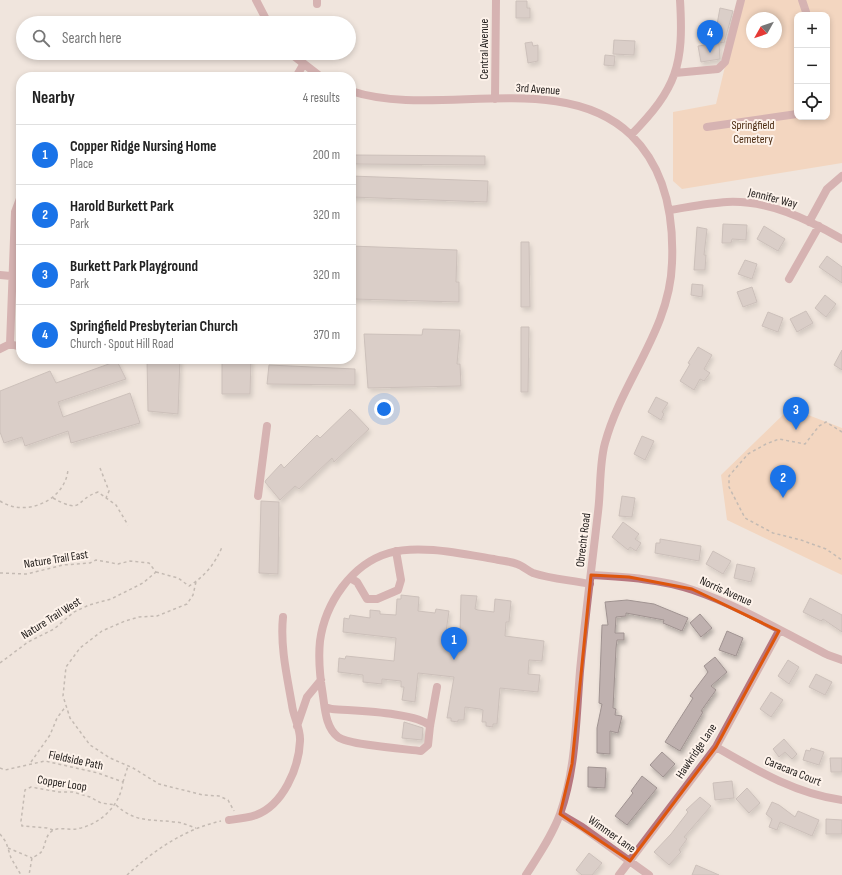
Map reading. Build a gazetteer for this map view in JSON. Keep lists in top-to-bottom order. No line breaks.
{"streets":{"street":["Central Avenue","3rd Avenue","Jennifer Way","Obrecht Road","Norris Avenue","Hawkridge Lane","Caracara Court","Wimmer Lane"],"path":["Nature Trail East","Nature Trail West","Fieldside Path","Copper Loop"]},"crossings":[["Central Avenue","3rd Avenue"],["3rd Avenue","Jennifer Way"],["3rd Avenue","Obrecht Road"],["Jennifer Way","Obrecht Road"],["Obrecht Road","Norris Avenue"],["Obrecht Road","Wimmer Lane"],["Nature Trail East","Nature Trail West"],["Norris Avenue","Hawkridge Lane"],["Hawkridge Lane","Caracara Court"],["Hawkridge Lane","Wimmer Lane"]],"parks":["Springfield Cemetery"],"north":"bottom left","page":{"map_buttons":["+","−"],"search":"Search here","pins":["4","3","2","1"],"heading":["Nearby","4 results"],"list":[{"mark":"1","name":"Copper Ridge Nursing Home","note":"Place","value":"200 m"},{"mark":"2","name":"Harold Burkett Park","note":"Park","value":"320 m"},{"mark":"3","name":"Burkett Park Playground","note":"Park","value":"320 m"},{"mark":"4","name":"Springfield Presbyterian Church","note":"Church · Spout Hill Road","value":"370 m"}]}}
